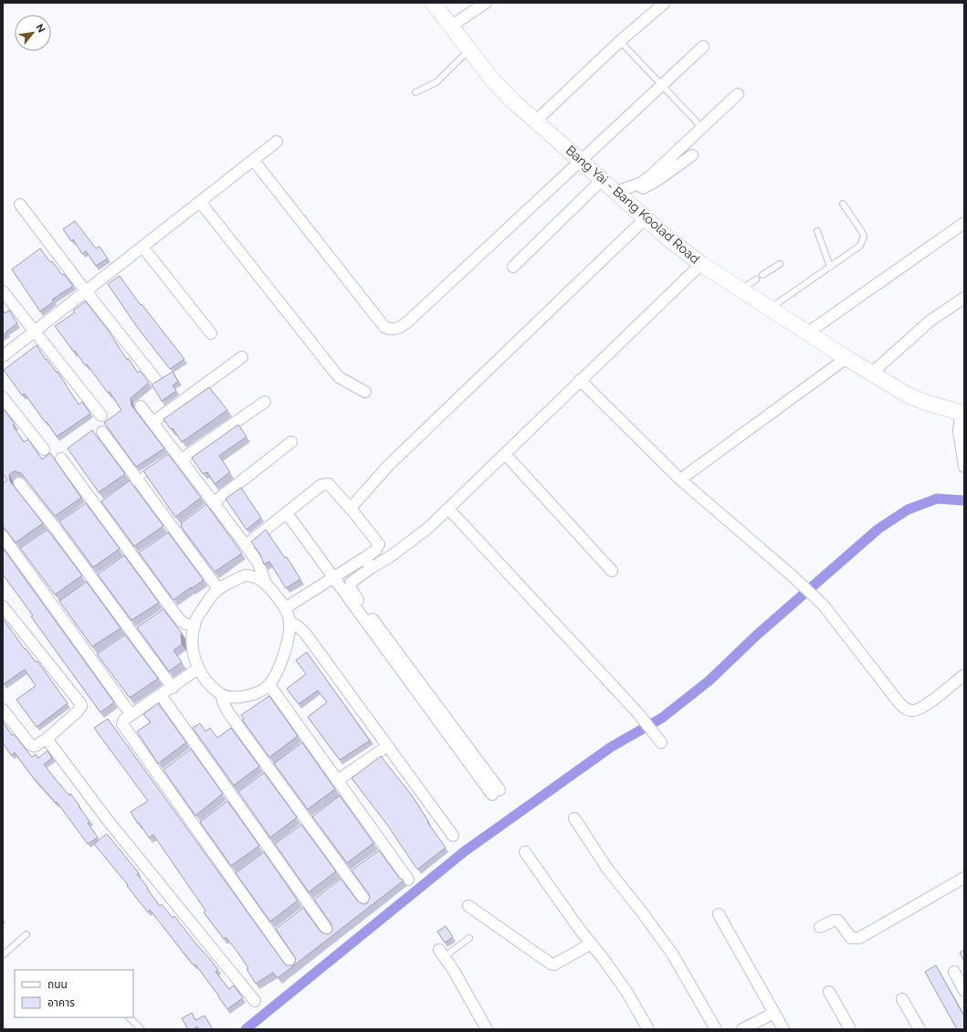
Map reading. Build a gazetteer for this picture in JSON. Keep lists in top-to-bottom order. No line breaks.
{"streets":{"street":["Bang Yai - Bang Koolad Road"]},"legend":["ถนน","อาคาร"],"north":"top right"}
